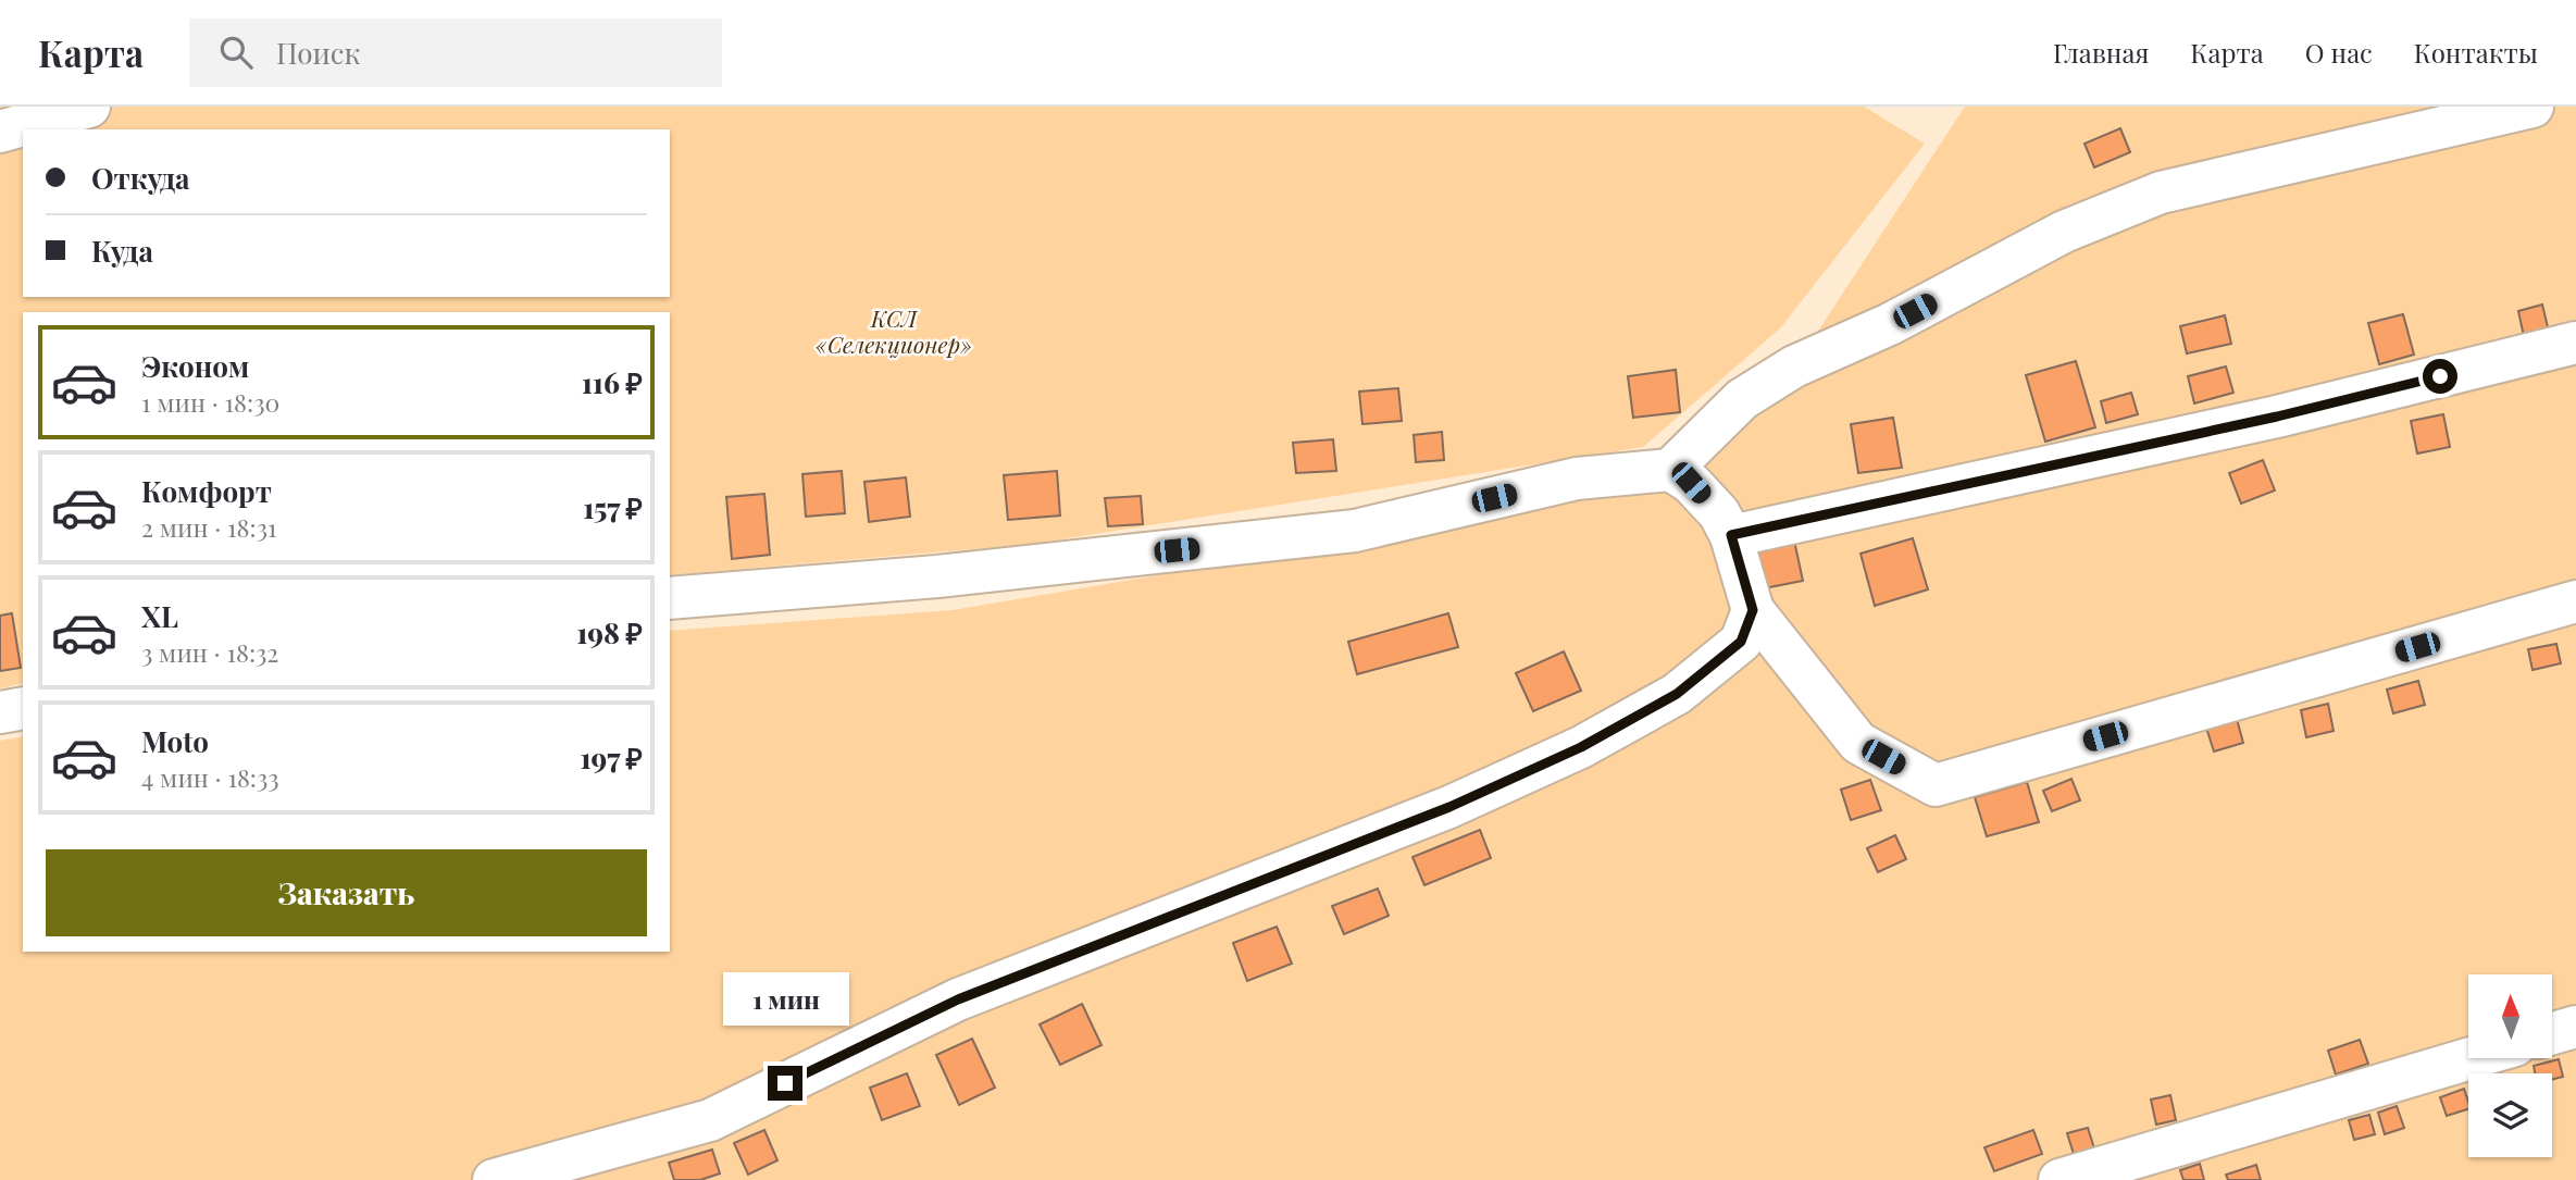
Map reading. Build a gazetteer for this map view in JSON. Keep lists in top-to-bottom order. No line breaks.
{"parks":["КСЛ «Селекционер»"],"north":"top","page":{"header":"Карта","search":"Поиск","nav":["Главная","Карта","О нас","Контакты"],"banner":["Откуда","Куда"],"list":[{"name":"Эконом","note":"1 мин · 18:30","value":"116 ₽"},{"name":"Комфорт","note":"2 мин · 18:31","value":"157 ₽"},{"name":"XL","note":"3 мин · 18:32","value":"198 ₽"},{"name":"Moto","note":"4 мин · 18:33","value":"197 ₽"}],"buttons":"Заказать","bubble":"1 мин"}}
